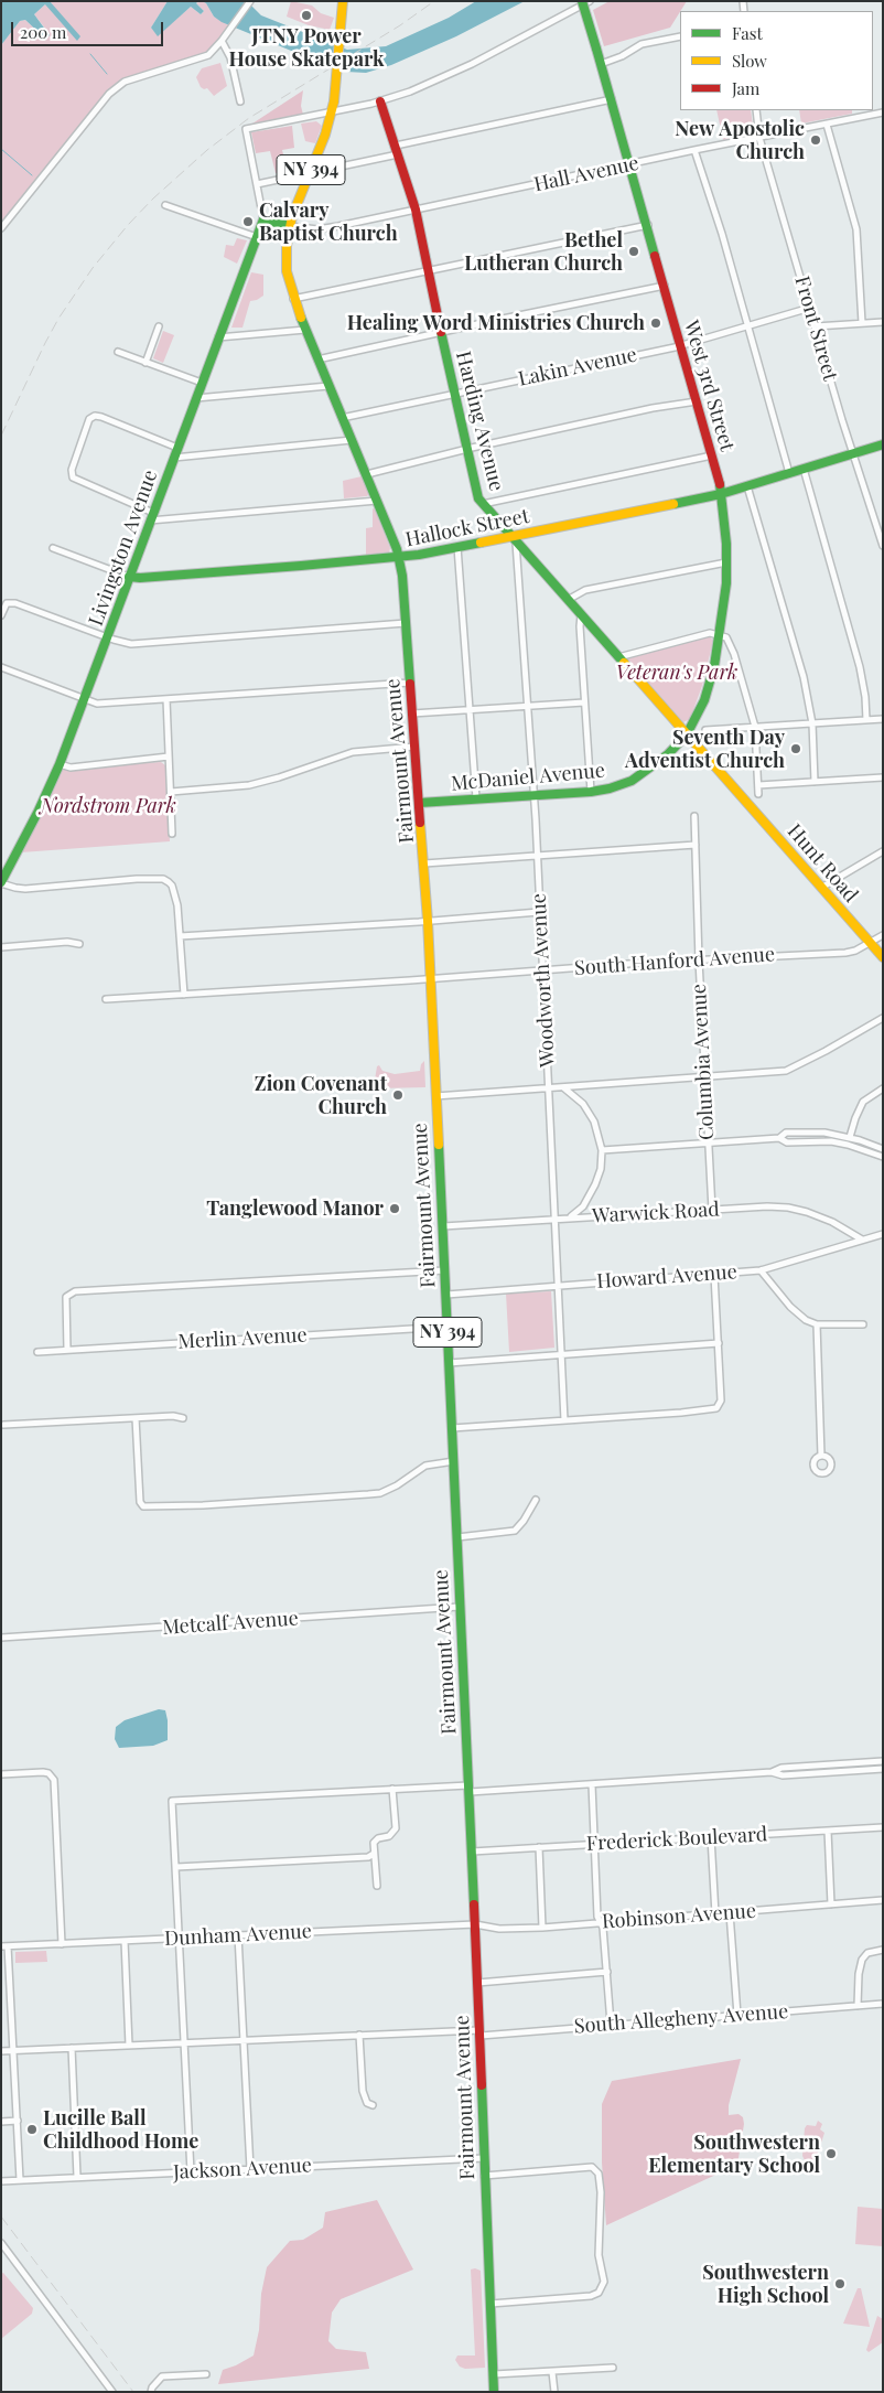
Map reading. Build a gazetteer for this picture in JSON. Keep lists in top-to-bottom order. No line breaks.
{"streets":{"street":["NY 394","Hall Avenue","Front Street","Lakin Avenue","West 3rd Street","Harding Avenue","Hallock Street","Livingston Avenue","Fairmount Avenue","McDaniel Avenue","Hunt Road","South Hanford Avenue","Woodworth Avenue","Columbia Avenue","Warwick Road","Howard Avenue","Merlin Avenue","Metcalf Avenue","Frederick Boulevard","Robinson Avenue","Dunham Avenue","South Allegheny Avenue","Jackson Avenue"]},"crossings":[["NY 394","Hall Avenue"],["NY 394","Fairmount Avenue"],["Hall Avenue","Front Street"],["Hall Avenue","West 3rd Street"],["Hall Avenue","Harding Avenue"],["Hall Avenue","Fairmount Avenue"],["Front Street","Lakin Avenue"],["Front Street","Hallock Street"],["Lakin Avenue","West 3rd Street"],["Lakin Avenue","Harding Avenue"],["Lakin Avenue","Fairmount Avenue"],["West 3rd Street","Harding Avenue"],["West 3rd Street","Hallock Street"],["West 3rd Street","McDaniel Avenue"],["Harding Avenue","Hallock Street"],["Harding Avenue","McDaniel Avenue"],["Harding Avenue","Hunt Road"],["Harding Avenue","Woodworth Avenue"],["Hallock Street","Livingston Avenue"],["Hallock Street","Fairmount Avenue"],["Hallock Street","Woodworth Avenue"],["Fairmount Avenue","McDaniel Avenue"],["Fairmount Avenue","South Hanford Avenue"],["Fairmount Avenue","Warwick Road"],["Fairmount Avenue","Howard Avenue"],["Fairmount Avenue","Merlin Avenue"],["Fairmount Avenue","Metcalf Avenue"],["Fairmount Avenue","Frederick Boulevard"],["Fairmount Avenue","Robinson Avenue"],["Fairmount Avenue","Dunham Avenue"],["Fairmount Avenue","South Allegheny Avenue"],["Fairmount Avenue","Jackson Avenue"],["McDaniel Avenue","Woodworth Avenue"],["Hunt Road","South Hanford Avenue"],["South Hanford Avenue","Woodworth Avenue"],["South Hanford Avenue","Columbia Avenue"],["Woodworth Avenue","Warwick Road"],["Woodworth Avenue","Howard Avenue"],["Columbia Avenue","Warwick Road"],["Warwick Road","Howard Avenue"],["Robinson Avenue","Dunham Avenue"]],"parks":["Veteran's Park","Nordstrom Park"],"places":["JTNY Power House Skatepark","New Apostolic Church","Calvary Baptist Church","Bethel Lutheran Church","Healing Word Ministries Church","Seventh Day Adventist Church","Zion Covenant Church","Tanglewood Manor","Lucille Ball Childhood Home","Southwestern Elementary School","Southwestern High School"],"legend":["Fast","Slow","Jam"],"scale_bar":"200 m"}
